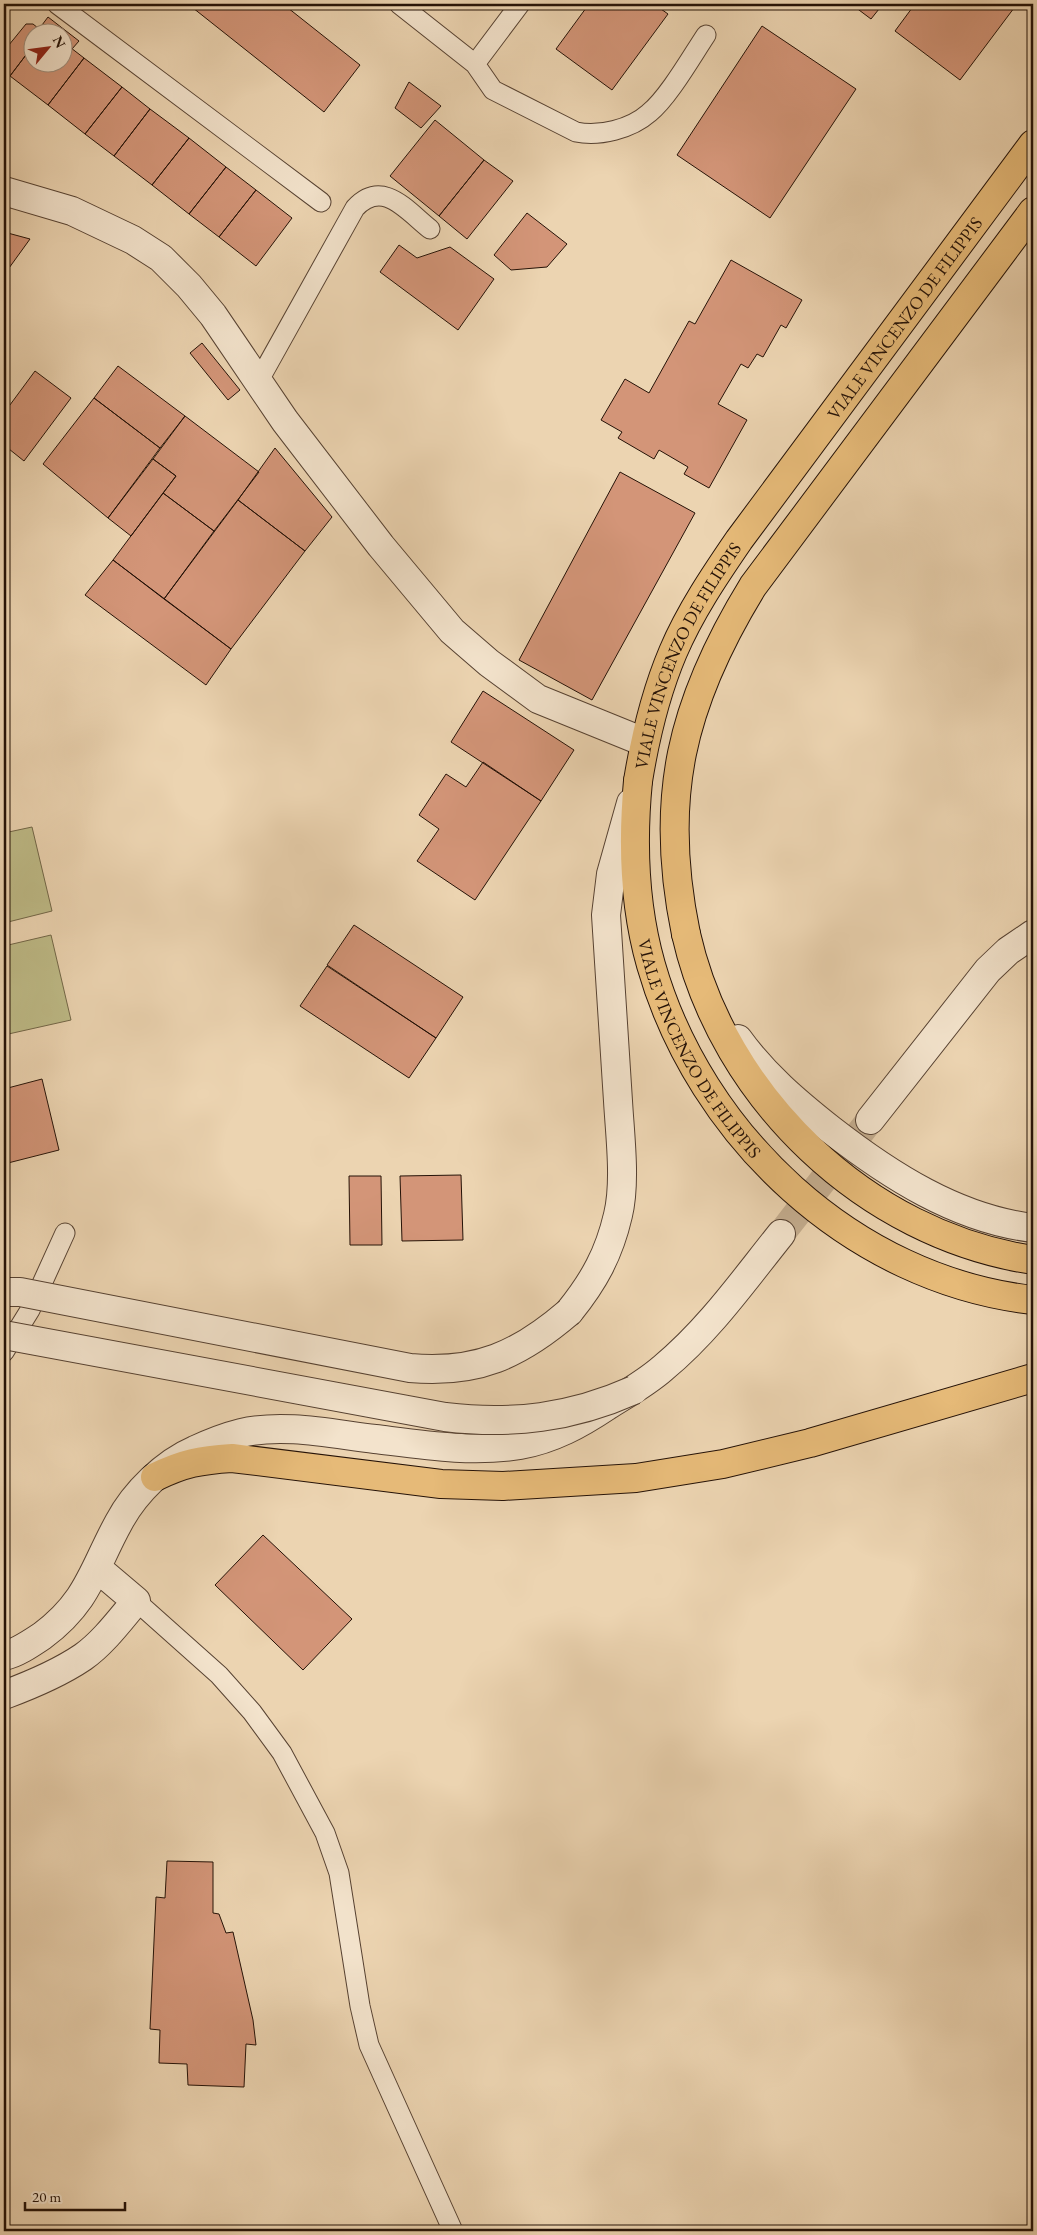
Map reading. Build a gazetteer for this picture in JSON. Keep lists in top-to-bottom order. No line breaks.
{"streets":{"main road":["VIALE VINCENZO DE FILIPPIS"]},"scale_bar":"20 m","north":"top right"}
